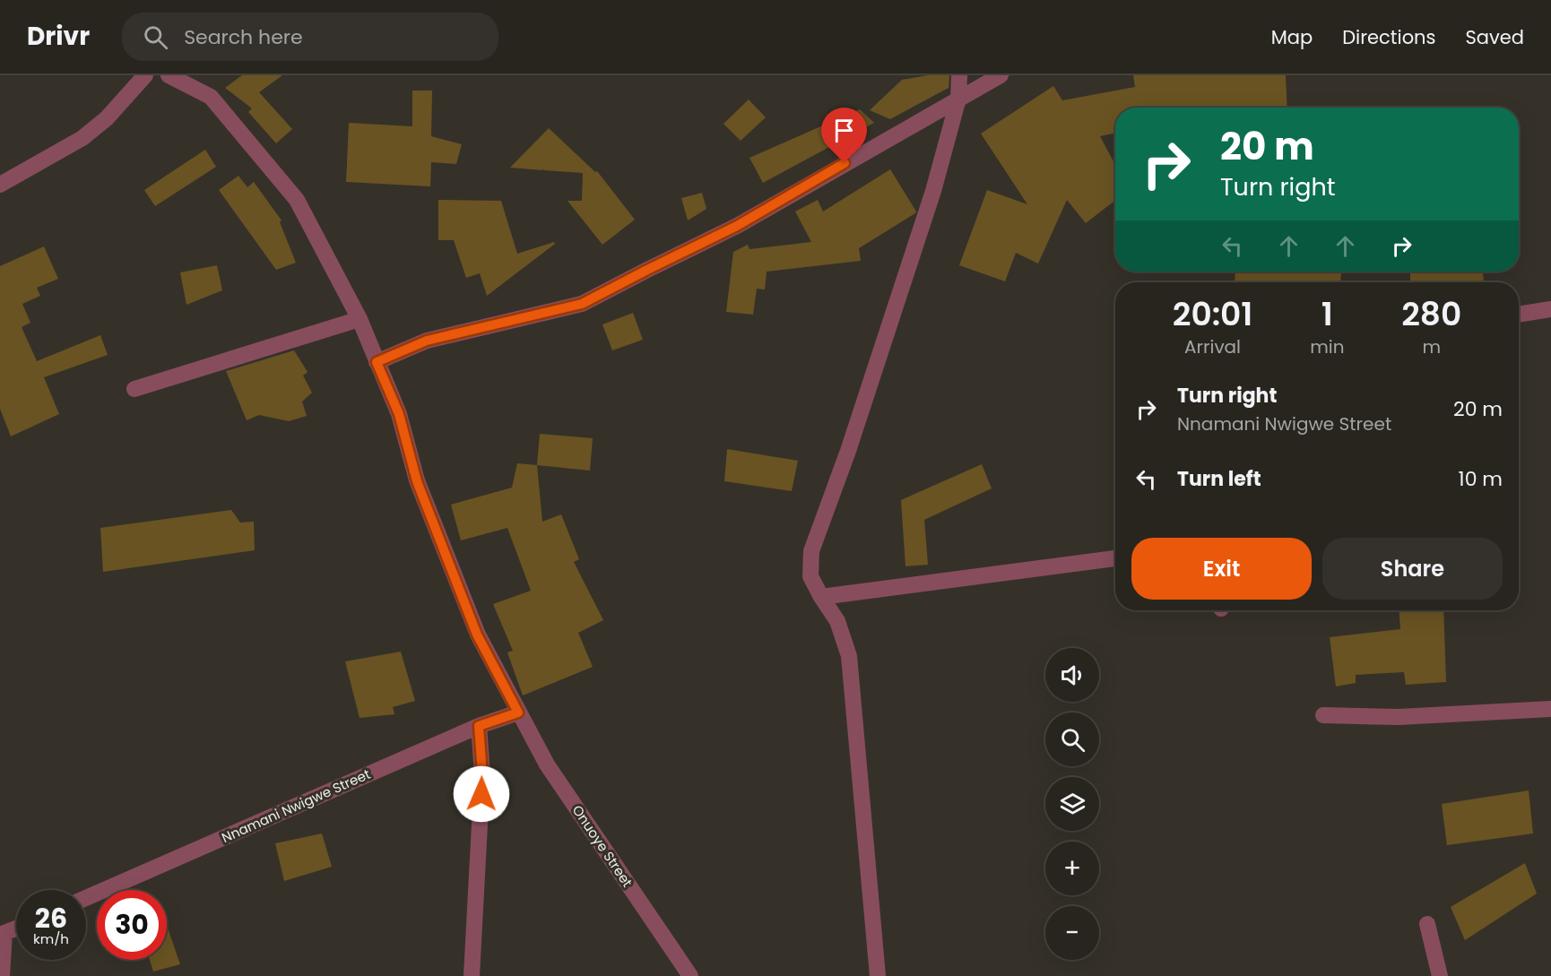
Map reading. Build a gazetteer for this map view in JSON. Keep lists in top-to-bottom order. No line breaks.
{"streets":{"street":["Nnamani Nwigwe Street","Onuoye Street"]},"crossings":[["Nnamani Nwigwe Street","Onuoye Street"]],"page":{"header":"Drivr","search":"Search here","nav":["Map","Directions","Saved"],"turn":["20 m","Turn right"],"eta":["20:01","Arrival","1","min","280","m"],"list":[{"name":"Turn right","note":"Nnamani Nwigwe Street","value":"20 m"},{"name":"Turn left","value":"10 m"}],"buttons":["Exit","Share"],"map_buttons":["+","−"],"speed":"26 km/h","limit":"30"}}
